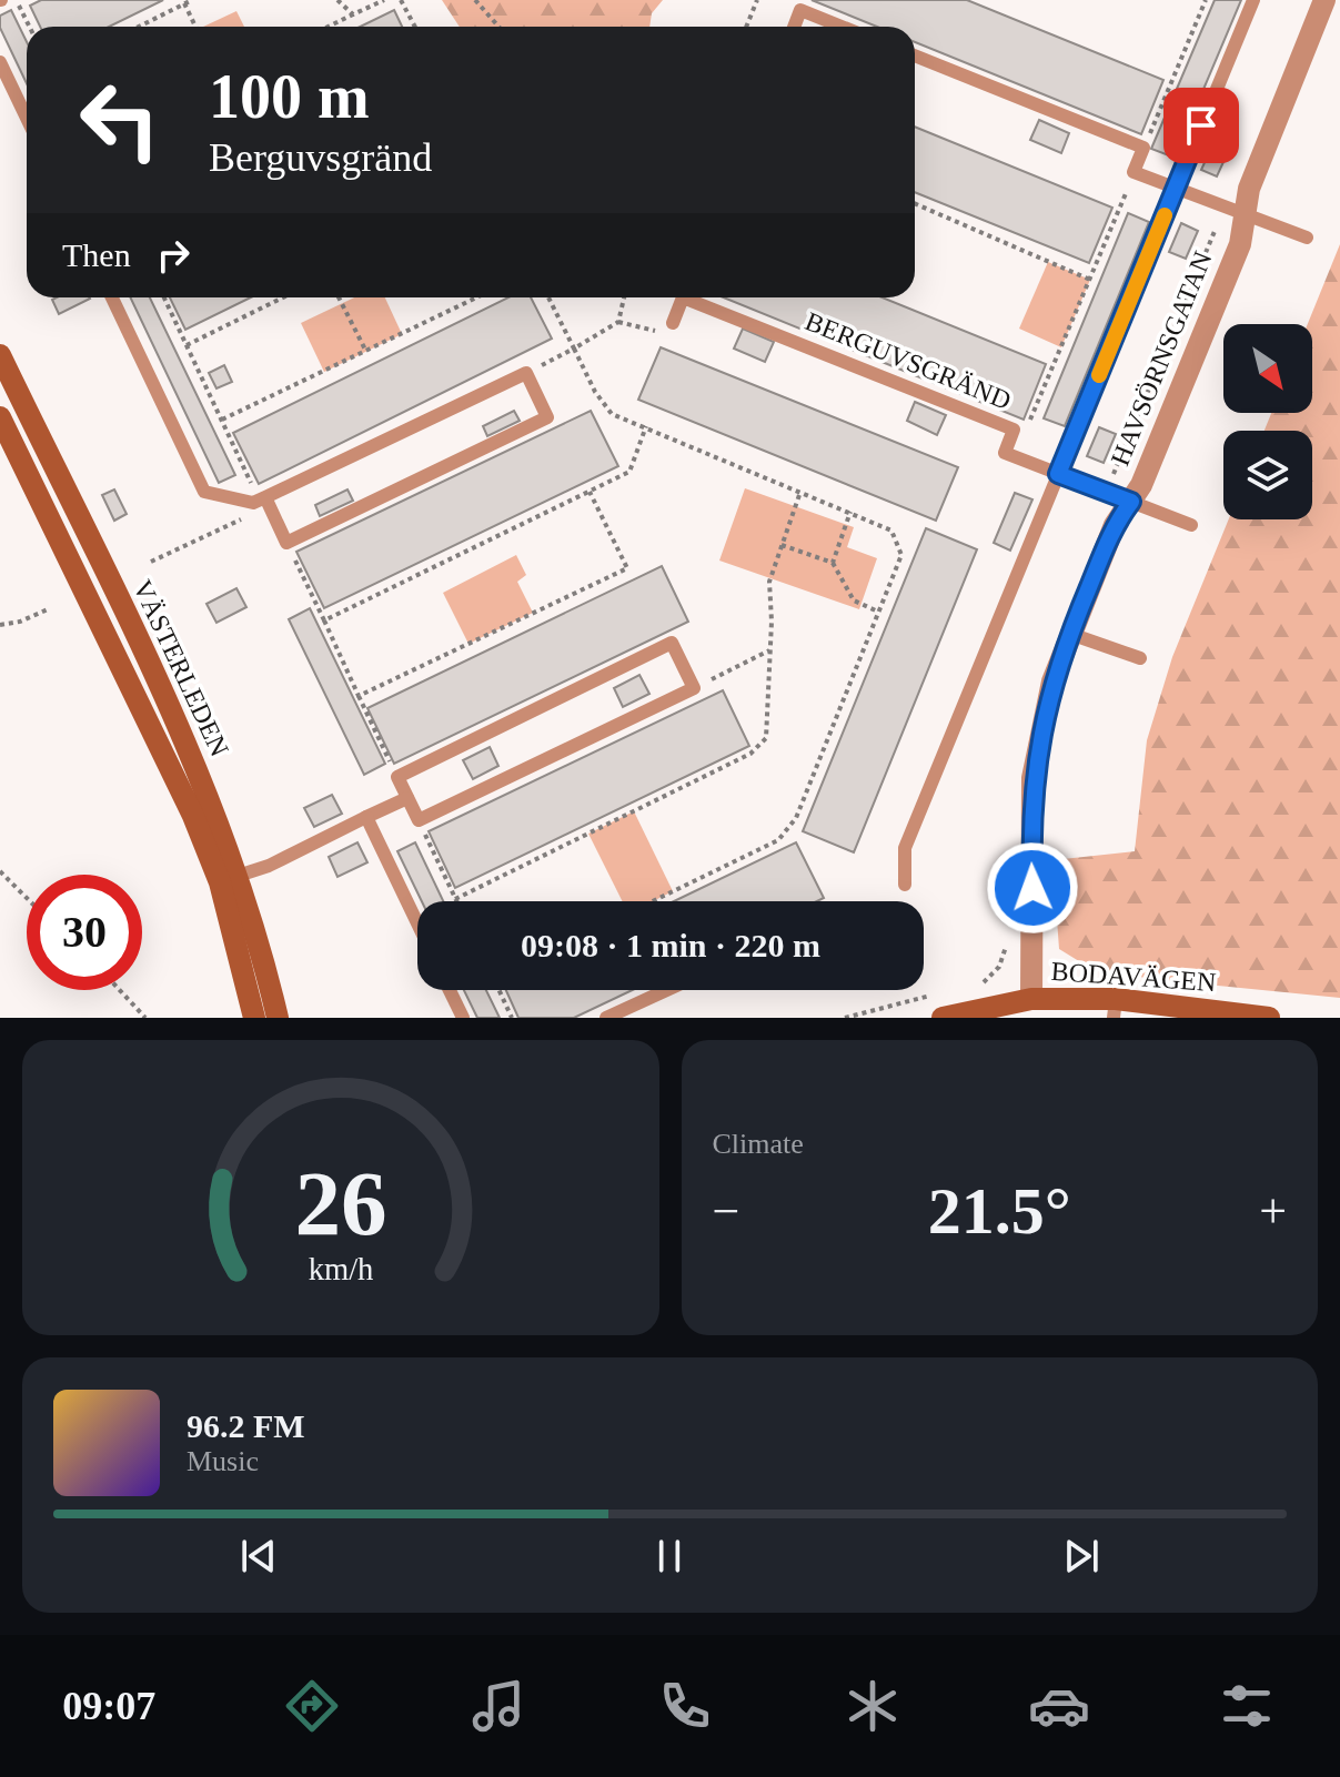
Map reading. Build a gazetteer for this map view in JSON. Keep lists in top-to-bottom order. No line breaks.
{"streets":{"street":["HAVSÖRNSGATAN","VÄSTERLEDEN","BODAVÄGEN"],"lane":["BERGUVSGRÄND"]},"crossings":[["HAVSÖRNSGATAN","BERGUVSGRÄND"],["HAVSÖRNSGATAN","BODAVÄGEN"]],"north":"bottom right","page":{"turn":["100 m","Berguvsgränd"],"then":"Then","limit":"30","trip":"09:08 · 1 min · 220 m","tile":"Climate","heat":["−","21.5°","+"],"song":["96.2 FM","Music"],"tabs":"09:07","gauge":["26","km/h"]}}
